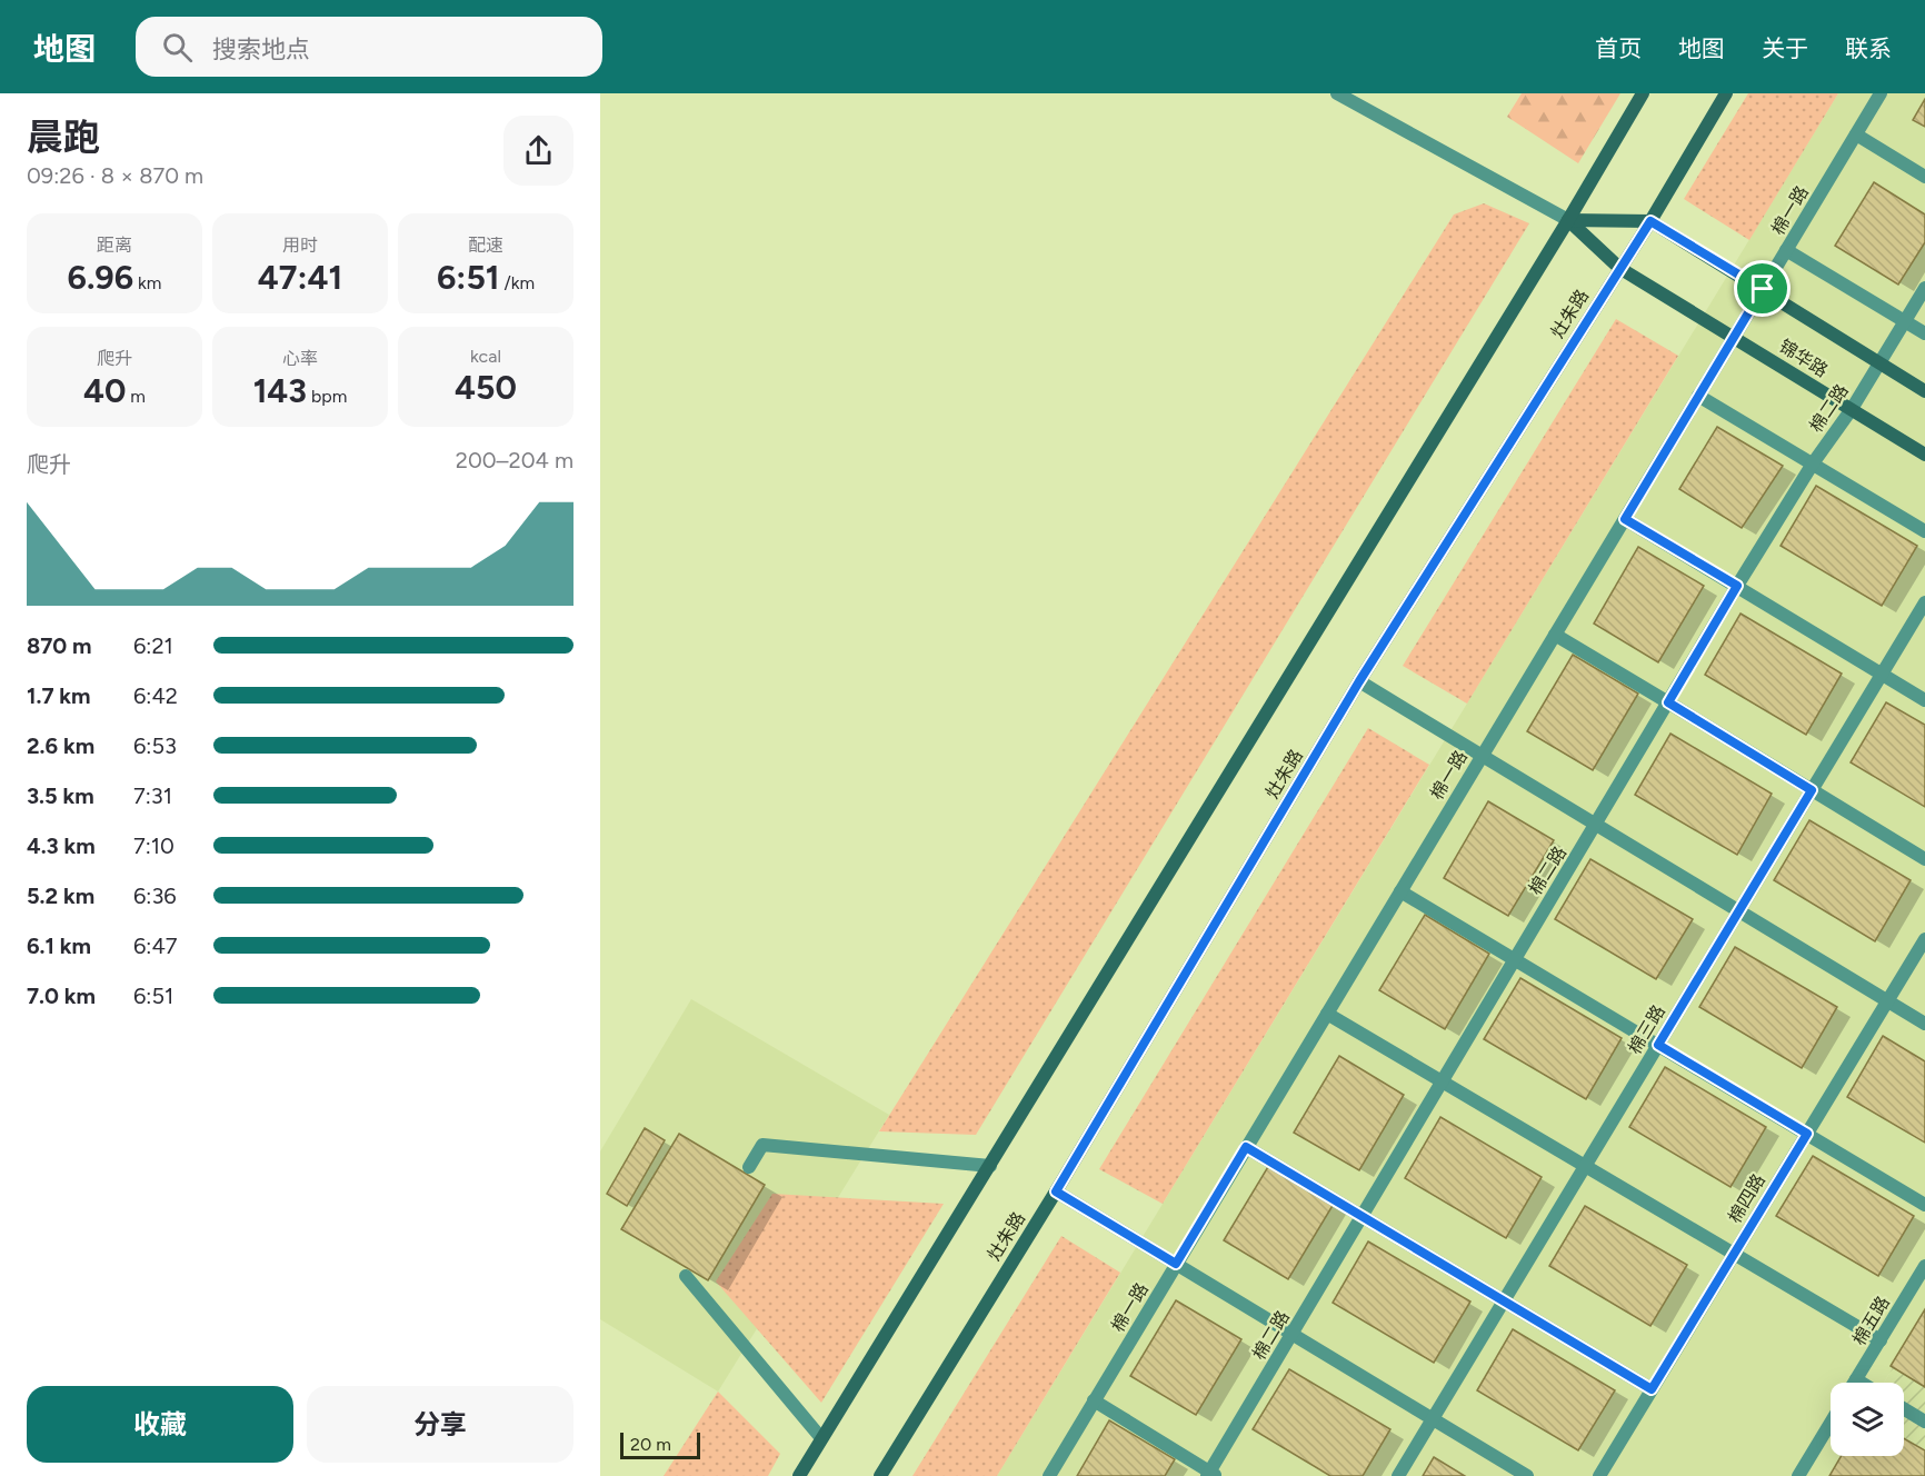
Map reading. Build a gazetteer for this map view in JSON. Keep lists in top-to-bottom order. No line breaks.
{"streets":{"main road":["灶朱路","锦华路"],"street":["棉一路","棉二路","棉三路","棉四路","棉五路"]},"crossings":[["棉一路","锦华路"],["灶朱路","锦华路"],["锦华路","棉二路"]],"scale_bar":"20 m","page":{"header":"地图","search":"搜索地点","nav":["首页","地图","关于","联系"],"heading":["晨跑","09:26 · 8 × 870 m"],"stats":[["距离","6.96 km"],["用时","47:41"],["配速","6:51 /km"],["爬升","40 m"],["心率","143 bpm"],["kcal","450"]],"chart":["爬升","200–204 m"],"list":[{"name":"870 m","note":"6:21"},{"name":"1.7 km","note":"6:42"},{"name":"2.6 km","note":"6:53"},{"name":"3.5 km","note":"7:31"},{"name":"4.3 km","note":"7:10"},{"name":"5.2 km","note":"6:36"},{"name":"6.1 km","note":"6:47"},{"name":"7.0 km","note":"6:51"}],"buttons":["收藏","分享"],"scale":"20 m"}}
